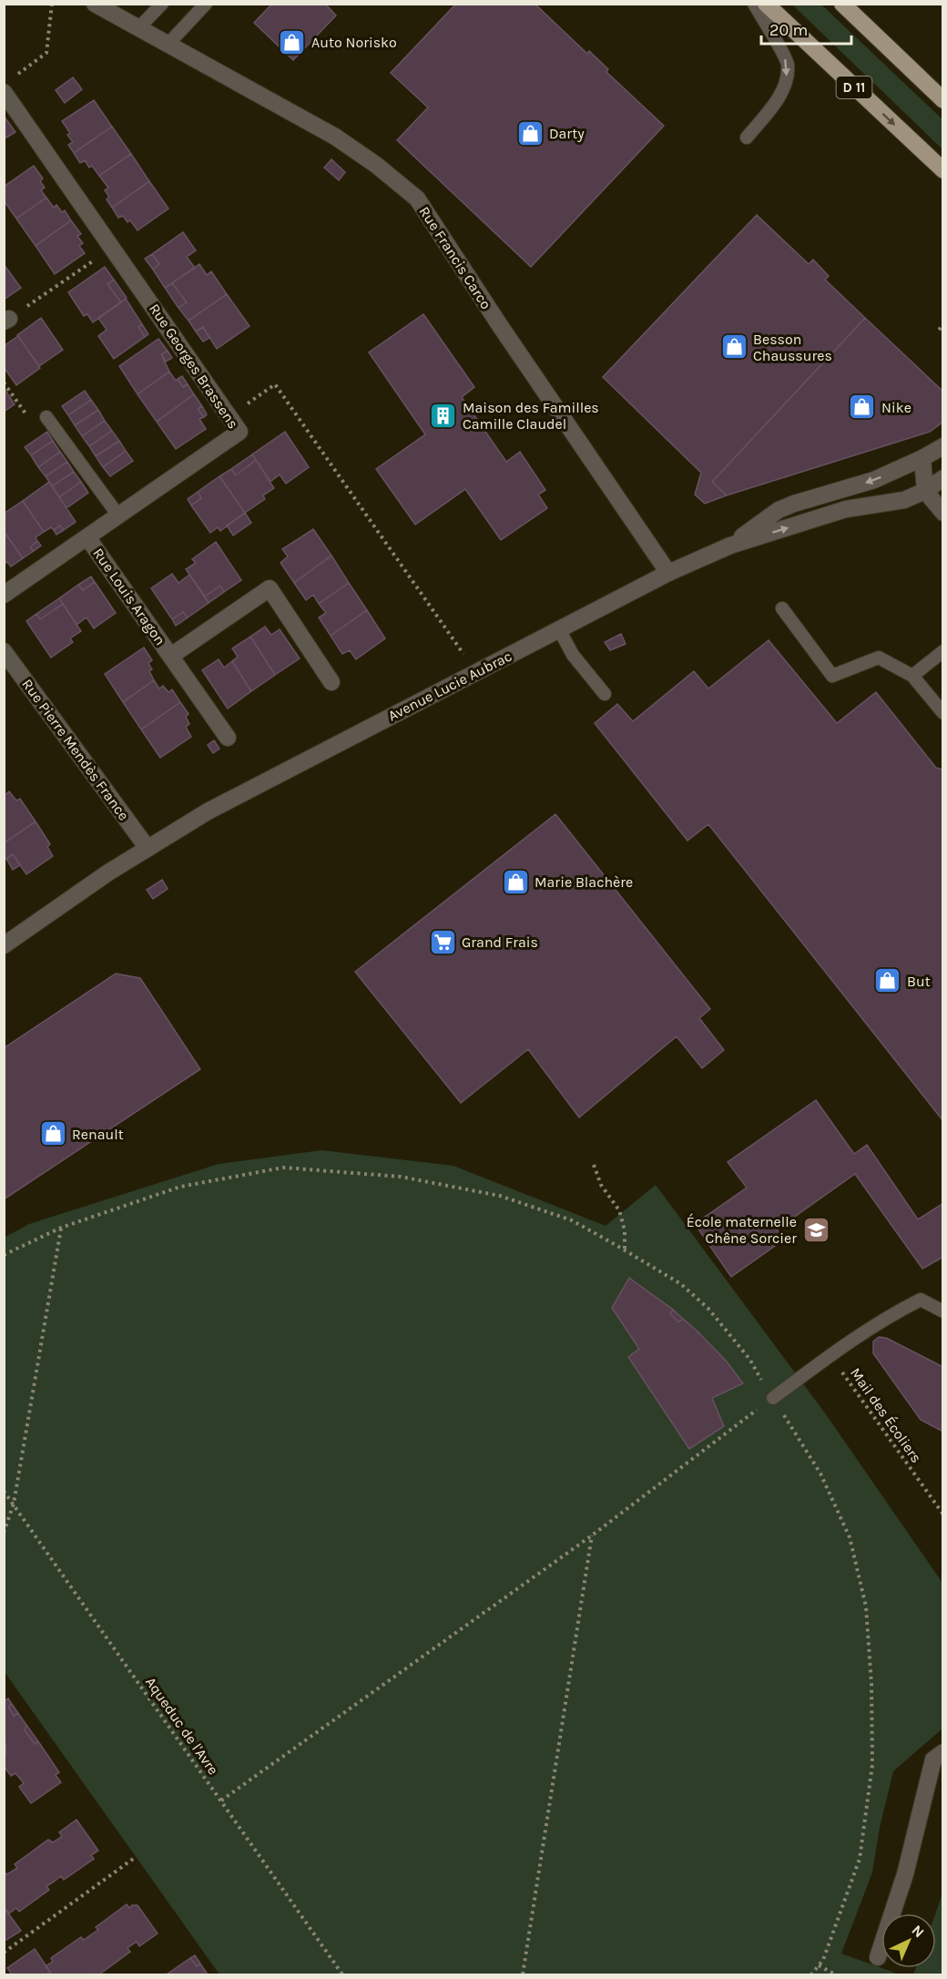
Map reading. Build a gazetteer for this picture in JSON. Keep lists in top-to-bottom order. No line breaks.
{"streets":{"main road":["D 11"],"street":["Rue Francis Carco","Rue Georges Brassens","Rue Louis Aragon","Avenue Lucie Aubrac","Rue Pierre Mendès France"],"path":["Mail des Écoliers","Aqueduc de l'Avre"]},"crossings":[["Rue Francis Carco","Avenue Lucie Aubrac"],["Rue Georges Brassens","Rue Louis Aragon"],["Avenue Lucie Aubrac","Rue Pierre Mendès France"]],"places":{"shop":["Auto Norisko","Darty","Besson Chaussures","Nike","Marie Blachère","But","Renault"],"building":["Maison des Familles Camille Claudel"],"supermarket":["Grand Frais"],"school or university":["École maternelle Chêne Sorcier"]},"scale_bar":"20 m","north":"top right"}
